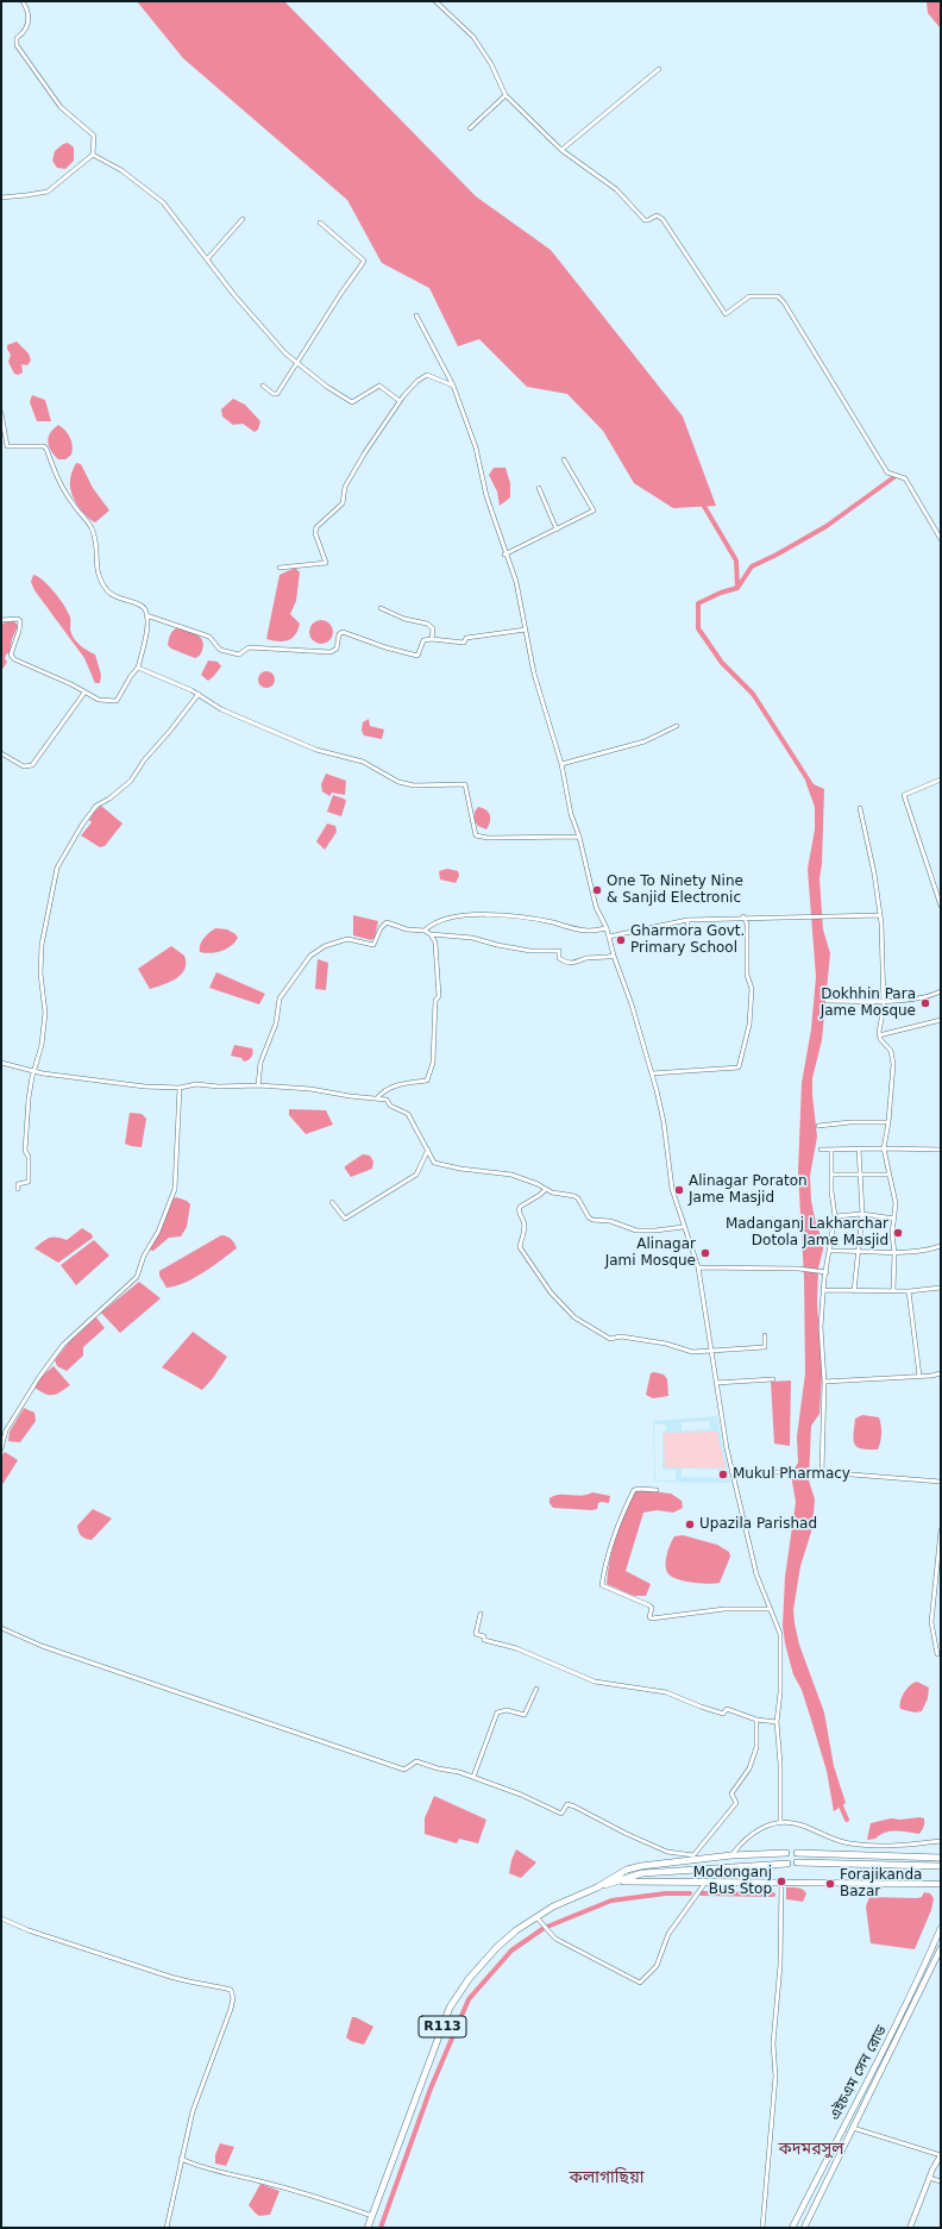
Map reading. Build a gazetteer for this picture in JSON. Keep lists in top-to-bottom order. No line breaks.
{"streets":{"main road":["R113","এইচএম সেন রোড"]},"districts":["কদমরসুল","কলাগাছিয়া"],"places":["One To Ninety Nine & Sanjid Electronic","Gharmora Govt. Primary School","Dokhhin Para Jame Mosque","Alinagar Poraton Jame Masjid","Madanganj Lakharchar Dotola Jame Masjid","Alinagar Jami Mosque","Mukul Pharmacy","Upazila Parishad","Modonganj Bus Stop","Forajikanda Bazar"]}
